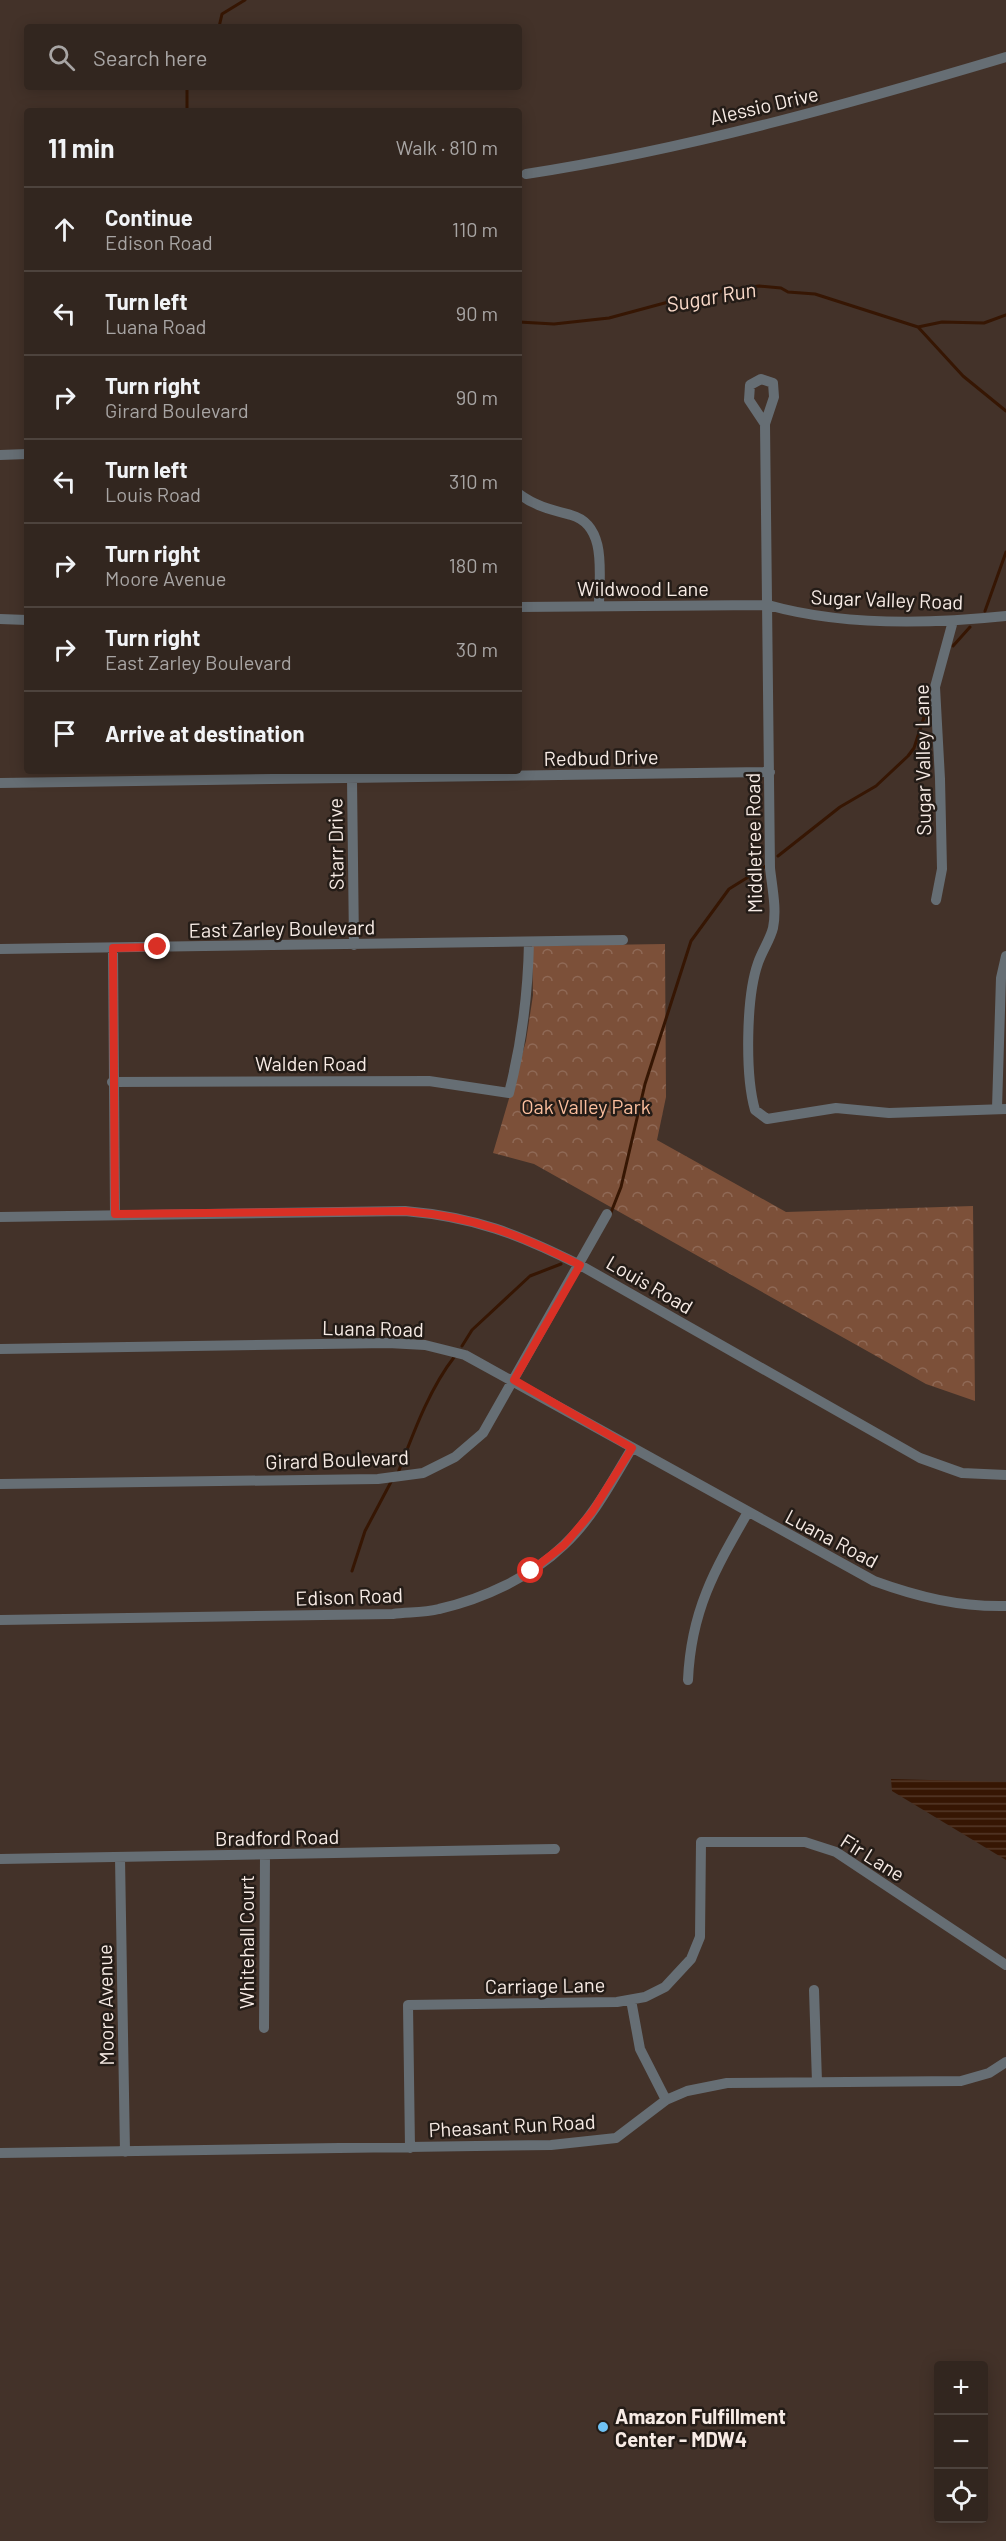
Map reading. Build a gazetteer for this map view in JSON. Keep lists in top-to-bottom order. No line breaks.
{"streets":{"street":["Alessio Drive","Wildwood Lane","Sugar Valley Road","Redbud Drive","Sugar Valley Lane","Middletree Road","Starr Drive","East Zarley Boulevard","Walden Road","Louis Road","Luana Road","Girard Boulevard","Edison Road","Bradford Road","Fir Lane","Whitehall Court","Carriage Lane","Moore Avenue","Pheasant Run Road"]},"crossings":[["Wildwood Lane","Sugar Valley Road"],["Wildwood Lane","Middletree Road"],["Sugar Valley Road","Sugar Valley Lane"],["Sugar Valley Road","Middletree Road"],["Redbud Drive","Middletree Road"],["Redbud Drive","Starr Drive"],["Starr Drive","East Zarley Boulevard"],["East Zarley Boulevard","Walden Road"],["Louis Road","Girard Boulevard"],["Luana Road","Girard Boulevard"],["Luana Road","Edison Road"],["Bradford Road","Whitehall Court"],["Bradford Road","Moore Avenue"],["Fir Lane","Carriage Lane"],["Carriage Lane","Pheasant Run Road"],["Moore Avenue","Pheasant Run Road"]],"water":["Sugar Run"],"parks":["Oak Valley Park"],"places":["Amazon Fulfillment Center - MDW4"],"page":{"search":"Search here","heading":["11 min","Walk · 810 m"],"list":[["Continue","Edison Road","110 m"],["Turn left","Luana Road","90 m"],["Turn right","Girard Boulevard","90 m"],["Turn left","Louis Road","310 m"],["Turn right","Moore Avenue","180 m"],["Turn right","East Zarley Boulevard","30 m"],"Arrive at destination"],"map_buttons":["+","−"]}}
